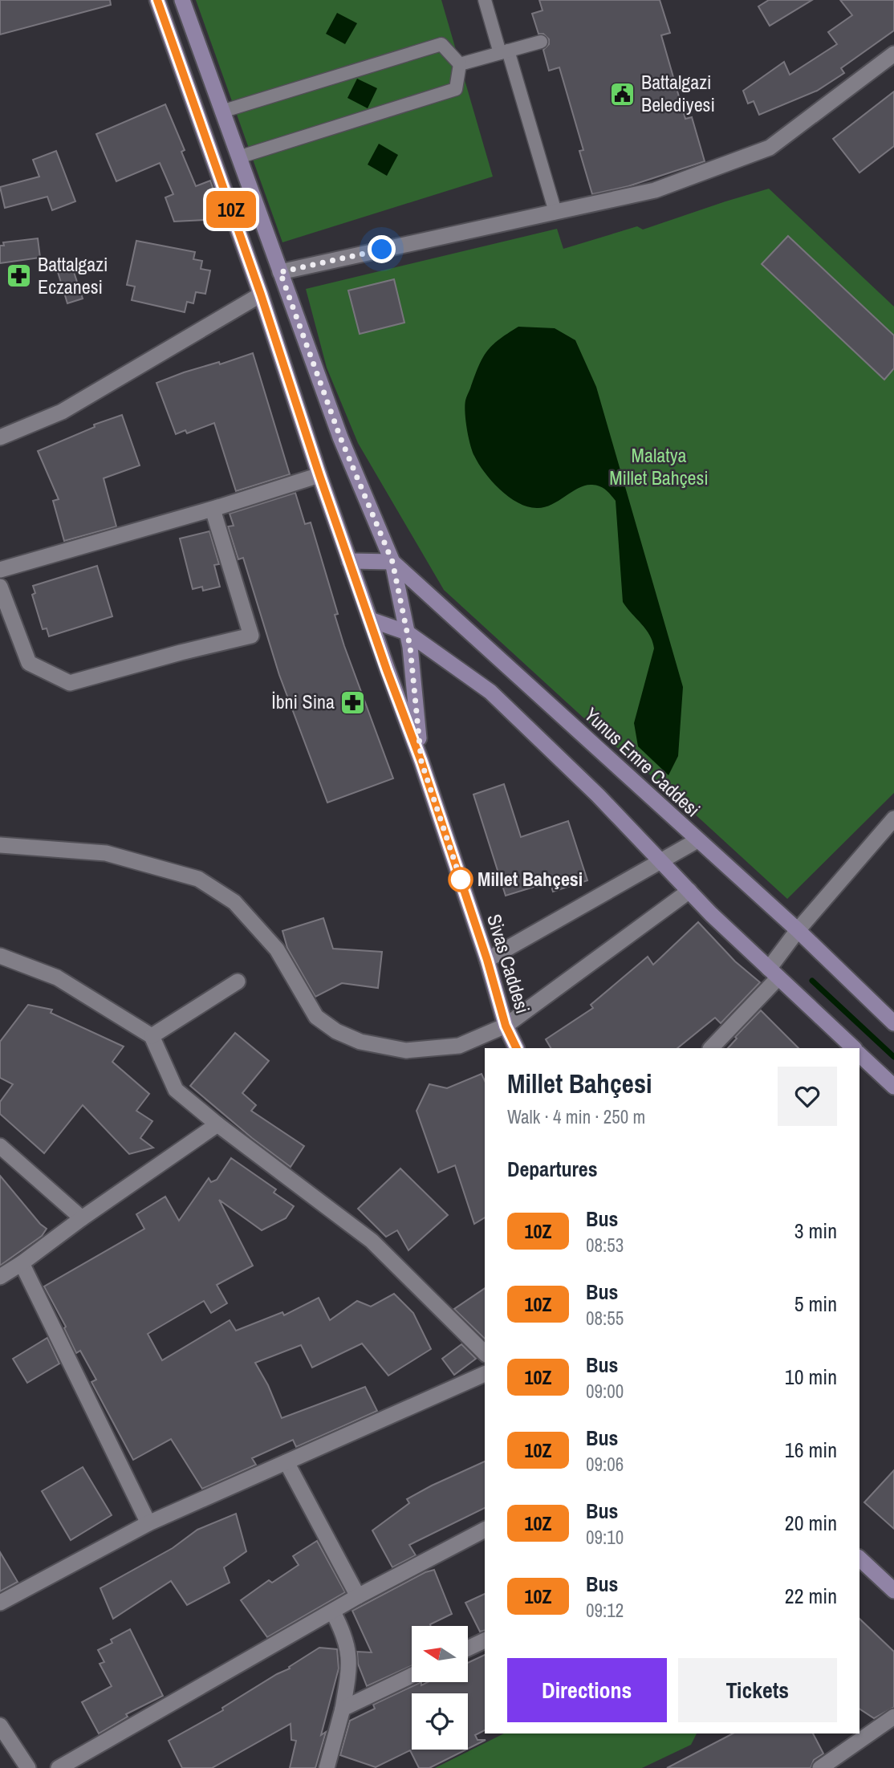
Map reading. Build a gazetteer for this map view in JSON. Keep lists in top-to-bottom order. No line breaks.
{"streets":{"main road":["Yunus Emre Caddesi","Sivas Caddesi"]},"parks":["Malatya Millet Bahçesi"],"places":{"public building":["Battalgazi Belediyesi"],"pharmacy":["Battalgazi Eczanesi","İbni Sina"],"other":["Millet Bahçesi"]},"lines":["bus line 10Z"],"north":"left","page":{"on_map":"10Z","heading":[["Millet Bahçesi","Walk · 4 min · 250 m"],"Departures"],"list":[{"mark":"10Z","name":"Bus","note":"08:53","value":"3 min"},{"mark":"10Z","name":"Bus","note":"08:55","value":"5 min"},{"mark":"10Z","name":"Bus","note":"09:00","value":"10 min"},{"mark":"10Z","name":"Bus","note":"09:06","value":"16 min"},{"mark":"10Z","name":"Bus","note":"09:10","value":"20 min"},{"mark":"10Z","name":"Bus","note":"09:12","value":"22 min"}],"buttons":["Directions","Tickets"]}}
